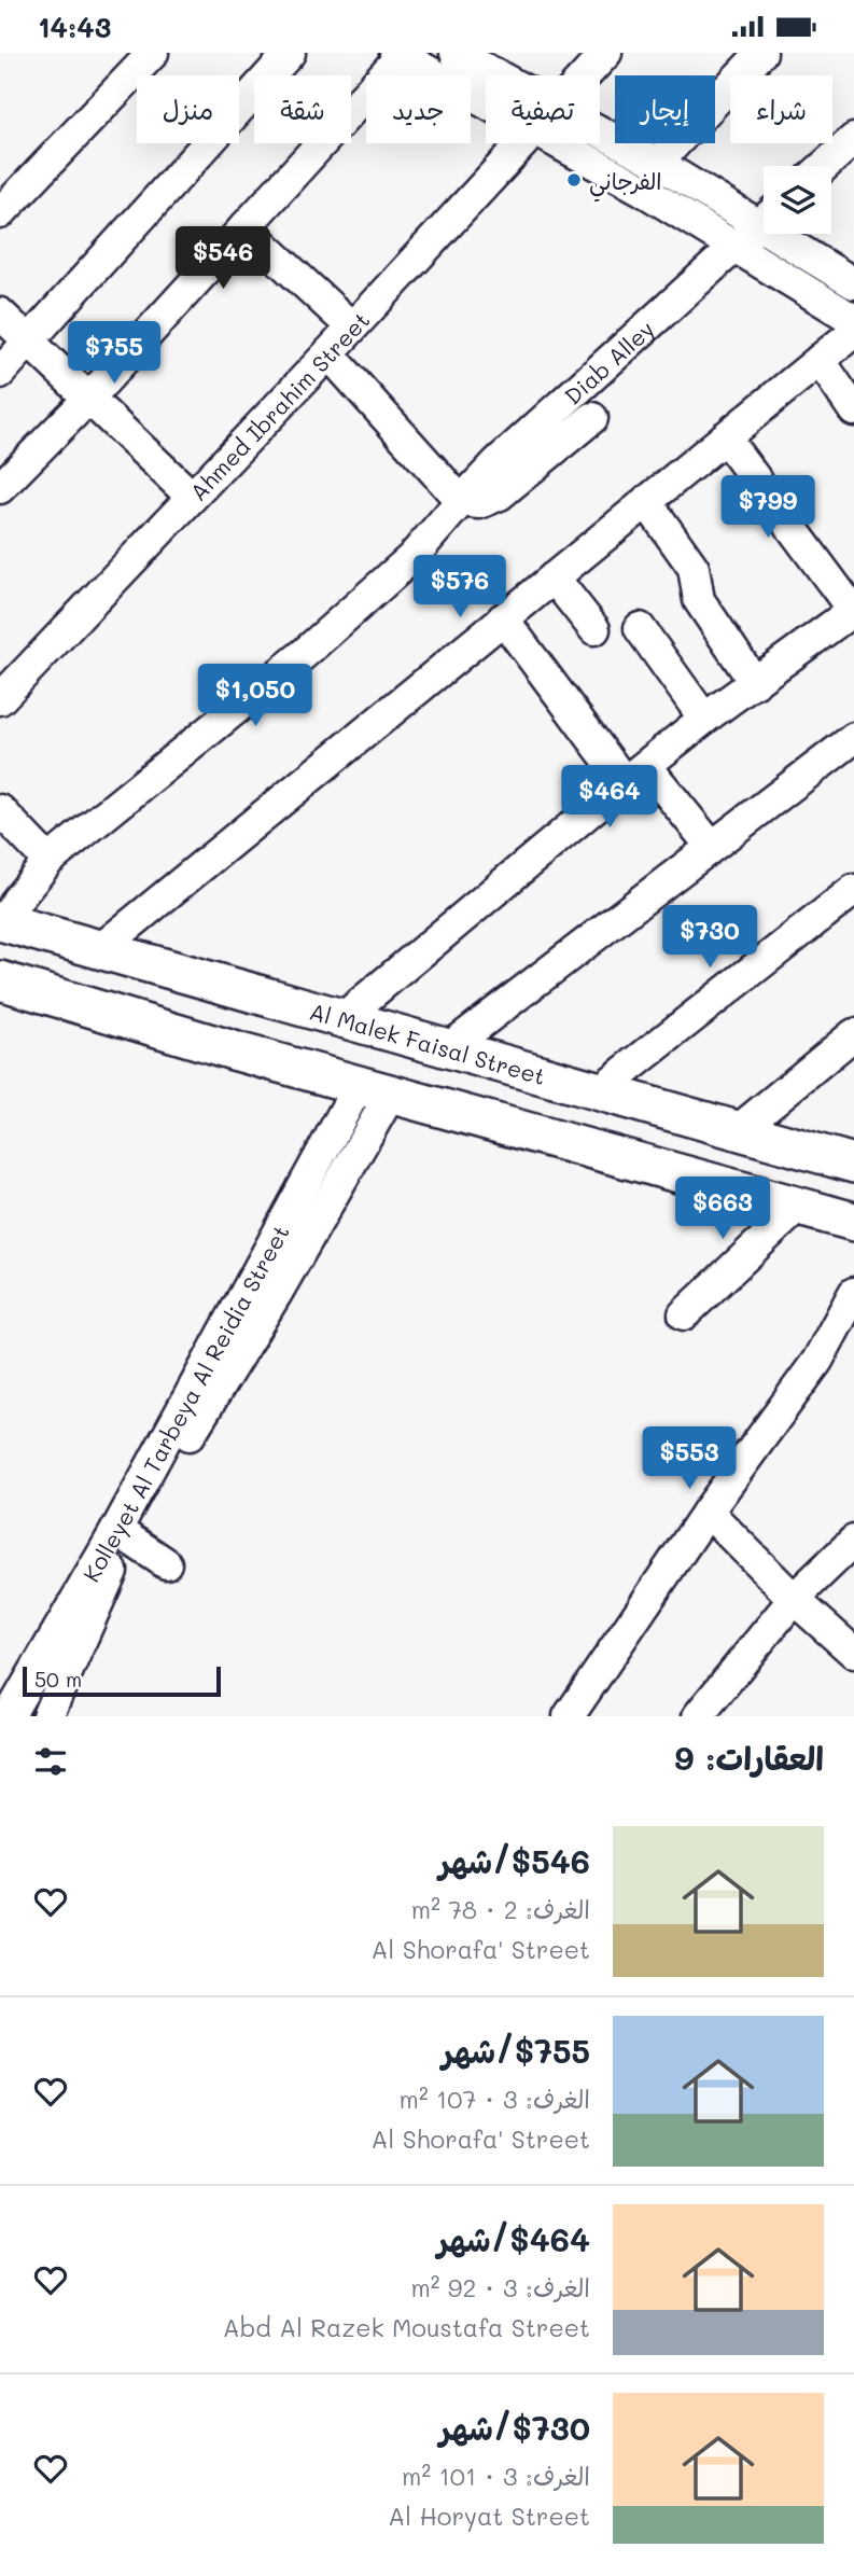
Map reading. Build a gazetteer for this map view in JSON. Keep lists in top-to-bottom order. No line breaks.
{"streets":{"main road":["Al Malek Faisal Street"],"street":["Diab Alley","Ahmed Ibrahim Street","Kolleyet Al Tarbeya Al Reidia Street"]},"crossings":[["Diab Alley","Al Malek Faisal Street"]],"places":["الفرجاني"],"scale_bar":"50 m","page":{"status":"14:43","chip":["شراء","إيجار","تصفية","جديد","شقة","منزل"],"price":["$546","$755","$799","$576","$1,050","$464","$730","$663","$553"],"scale":"50 m","heading":"العقارات: 9","list":[{"name":"$546/شهر","note":"الغرف: 2 · 78 m² · Al Shorafa' Street"},{"name":"$755/شهر","note":"الغرف: 3 · 107 m² · Al Shorafa' Street"},{"name":"$464/شهر","note":"الغرف: 3 · 92 m² · Abd Al Razek Moustafa Street"},{"name":"$730/شهر","note":"الغرف: 3 · 101 m² · Al Horyat Street"}]}}
